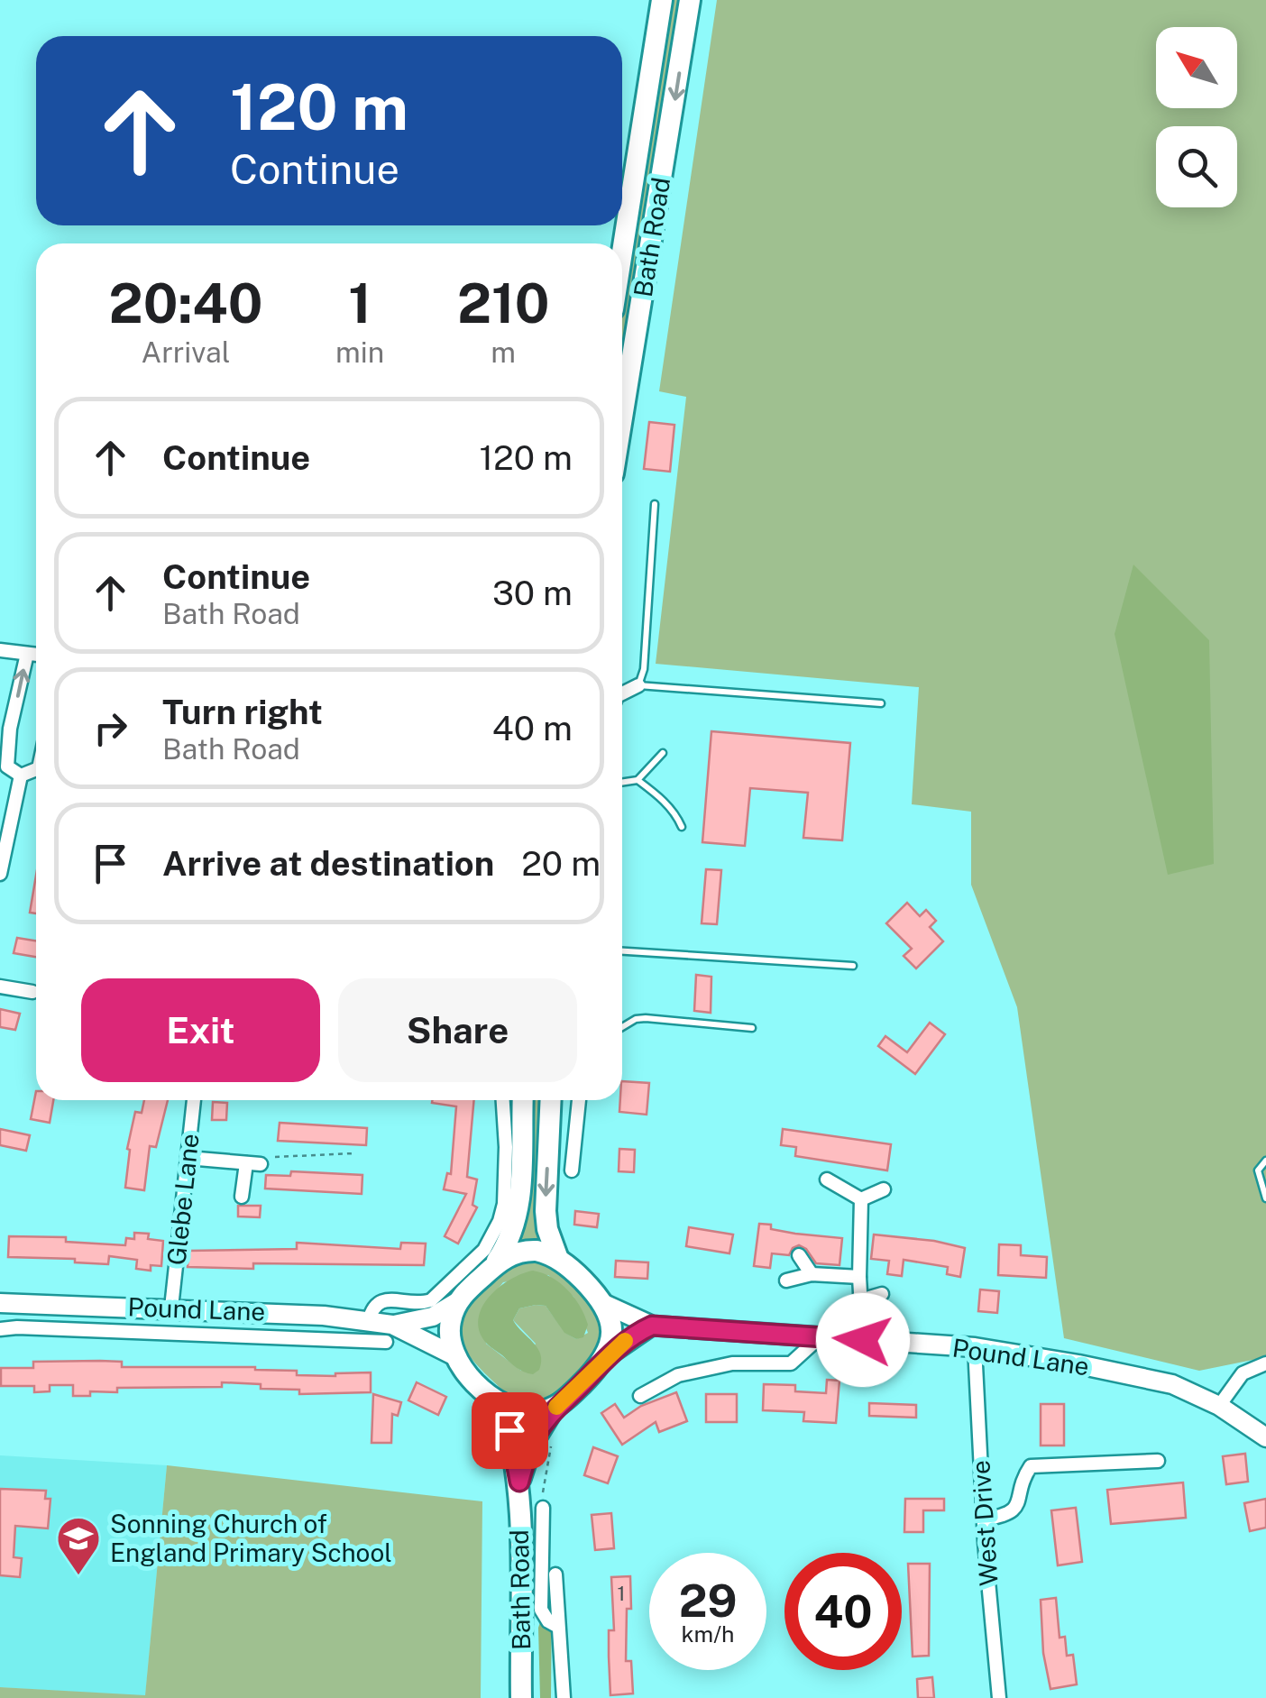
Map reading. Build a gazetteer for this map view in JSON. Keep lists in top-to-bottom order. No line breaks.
{"streets":{"main road":["Bath Road"],"street":["Glebe Lane","Pound Lane","West Drive"]},"crossings":[["Bath Road","Pound Lane"],["Glebe Lane","Pound Lane"],["Pound Lane","West Drive"]],"places":{"school or university":["Sonning Church of England Primary School"]},"house_numbers":["1"],"north":"top left","page":{"turn":["120 m","Continue"],"eta":["20:40","Arrival","1","min","210","m"],"list":[{"name":"Continue","value":"120 m"},{"name":"Continue","note":"Bath Road","value":"30 m"},{"name":"Turn right","note":"Bath Road","value":"40 m"},{"name":"Arrive at destination","value":"20 m"}],"buttons":["Exit","Share"],"speed":"29 km/h","limit":"40"}}
